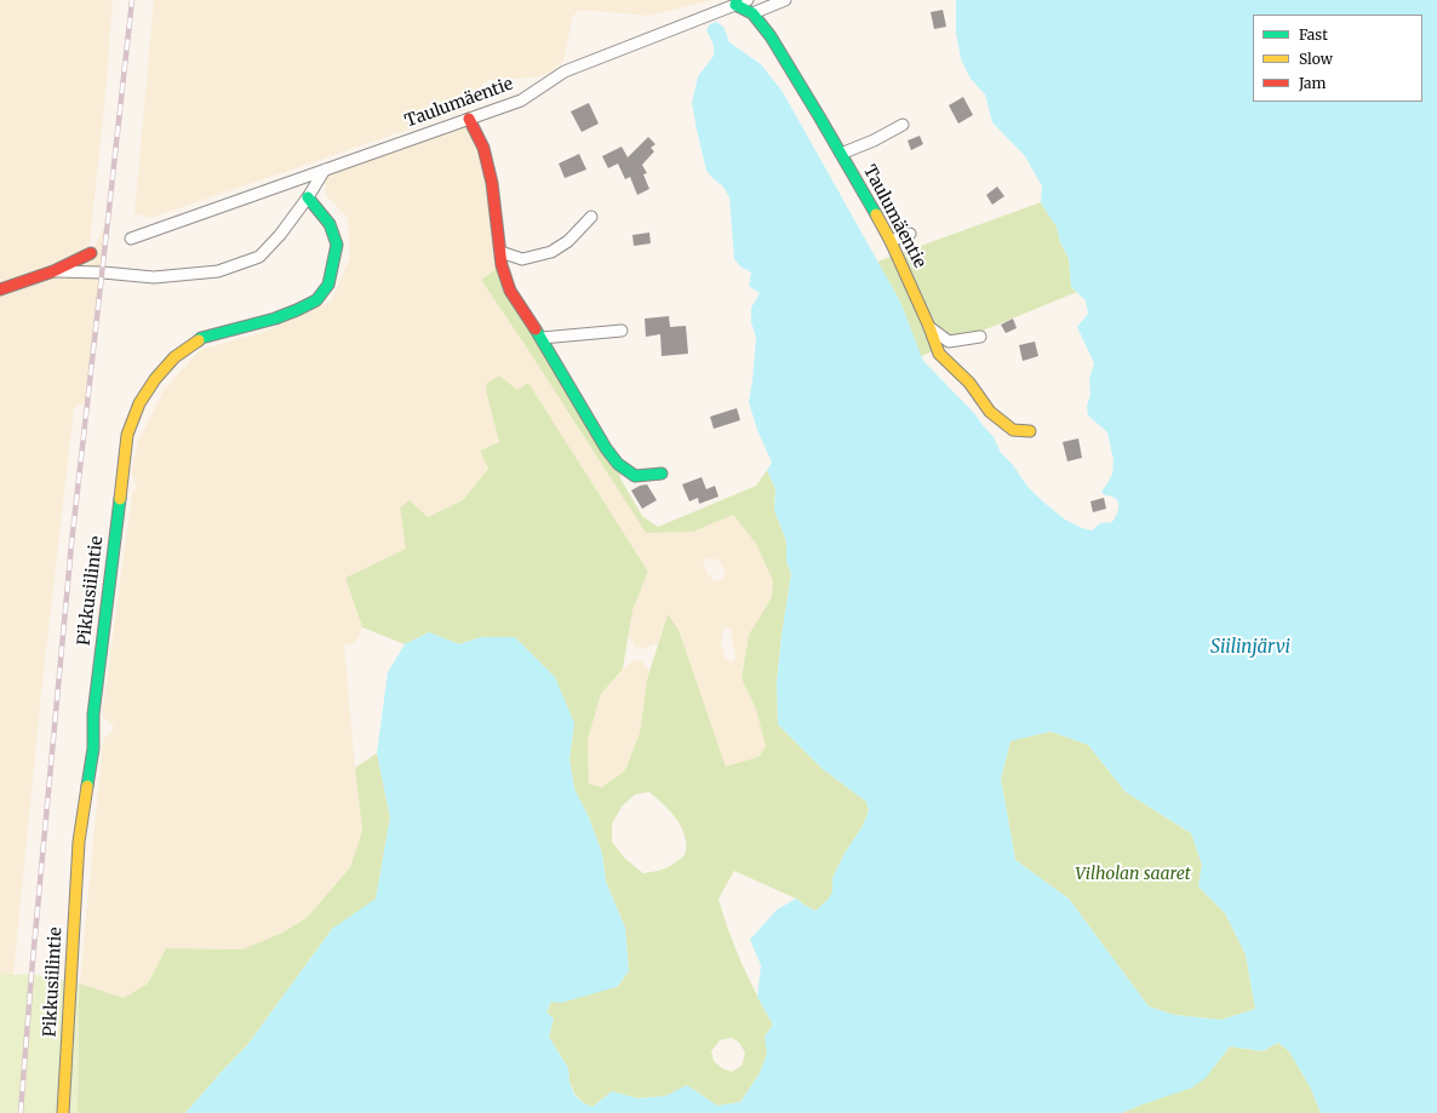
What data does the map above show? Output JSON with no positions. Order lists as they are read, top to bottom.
{
  "streets": {
    "street": ["Taulumäentie", "Pikkusiilintie"]
  },
  "water": ["Siilinjärvi"],
  "parks": ["Vilholan saaret"],
  "legend": ["Fast", "Slow", "Jam"]
}
